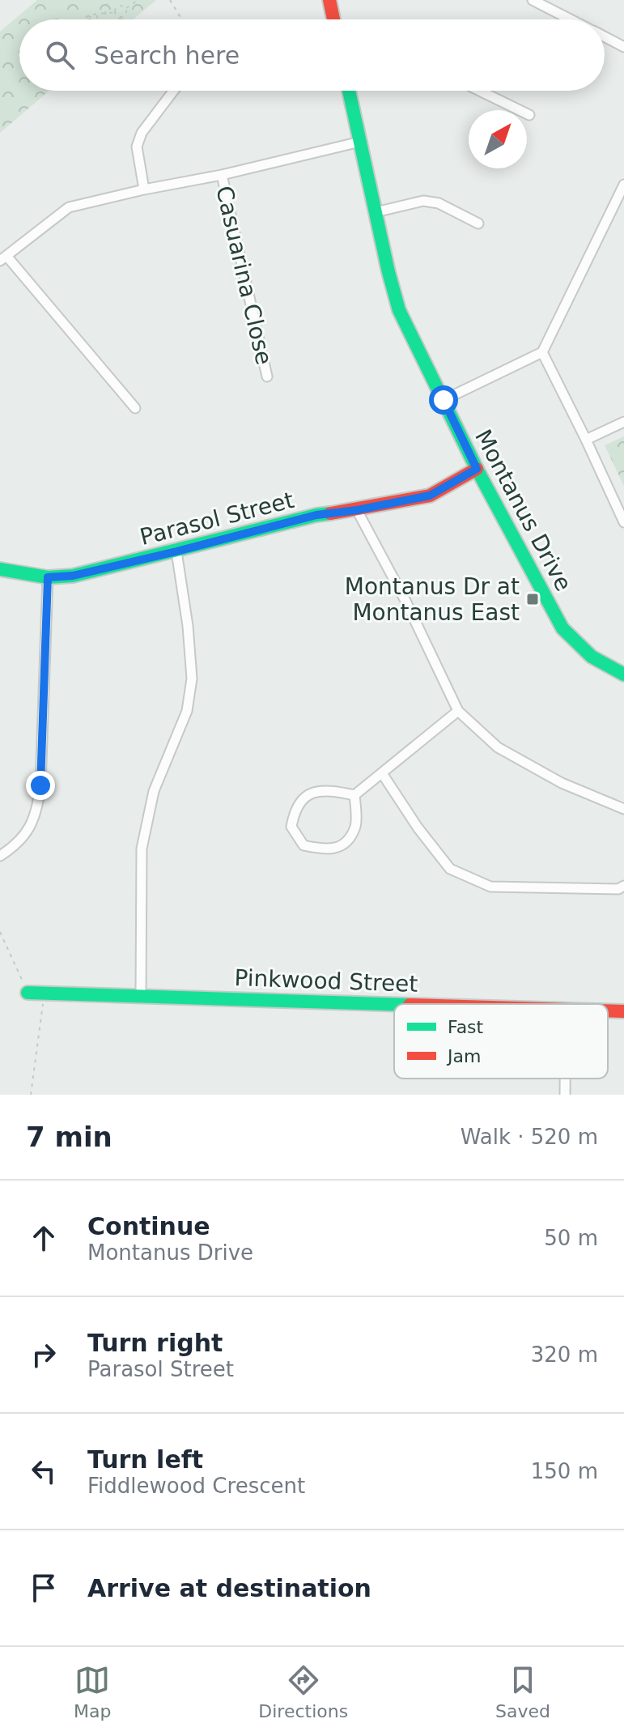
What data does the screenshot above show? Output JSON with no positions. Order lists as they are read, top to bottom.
{
  "streets": {
    "street": [
      "Casuarina Close",
      "Montanus Drive",
      "Parasol Street",
      "Pinkwood Street"
    ]
  },
  "crossings": [
    ["Montanus Drive", "Parasol Street"]
  ],
  "places": {
    "transit": ["Montanus Dr at Montanus East"]
  },
  "legend": ["Fast", "Jam"],
  "north": "top right",
  "page": {
    "search": "Search here",
    "heading": ["7 min", "Walk · 520 m"],
    "list": [
      ["Continue", "Montanus Drive", "50 m"],
      ["Turn right", "Parasol Street", "320 m"],
      ["Turn left", "Fiddlewood Crescent", "150 m"],
      "Arrive at destination"
    ],
    "nav": ["Map", "Directions", "Saved"]
  }
}
